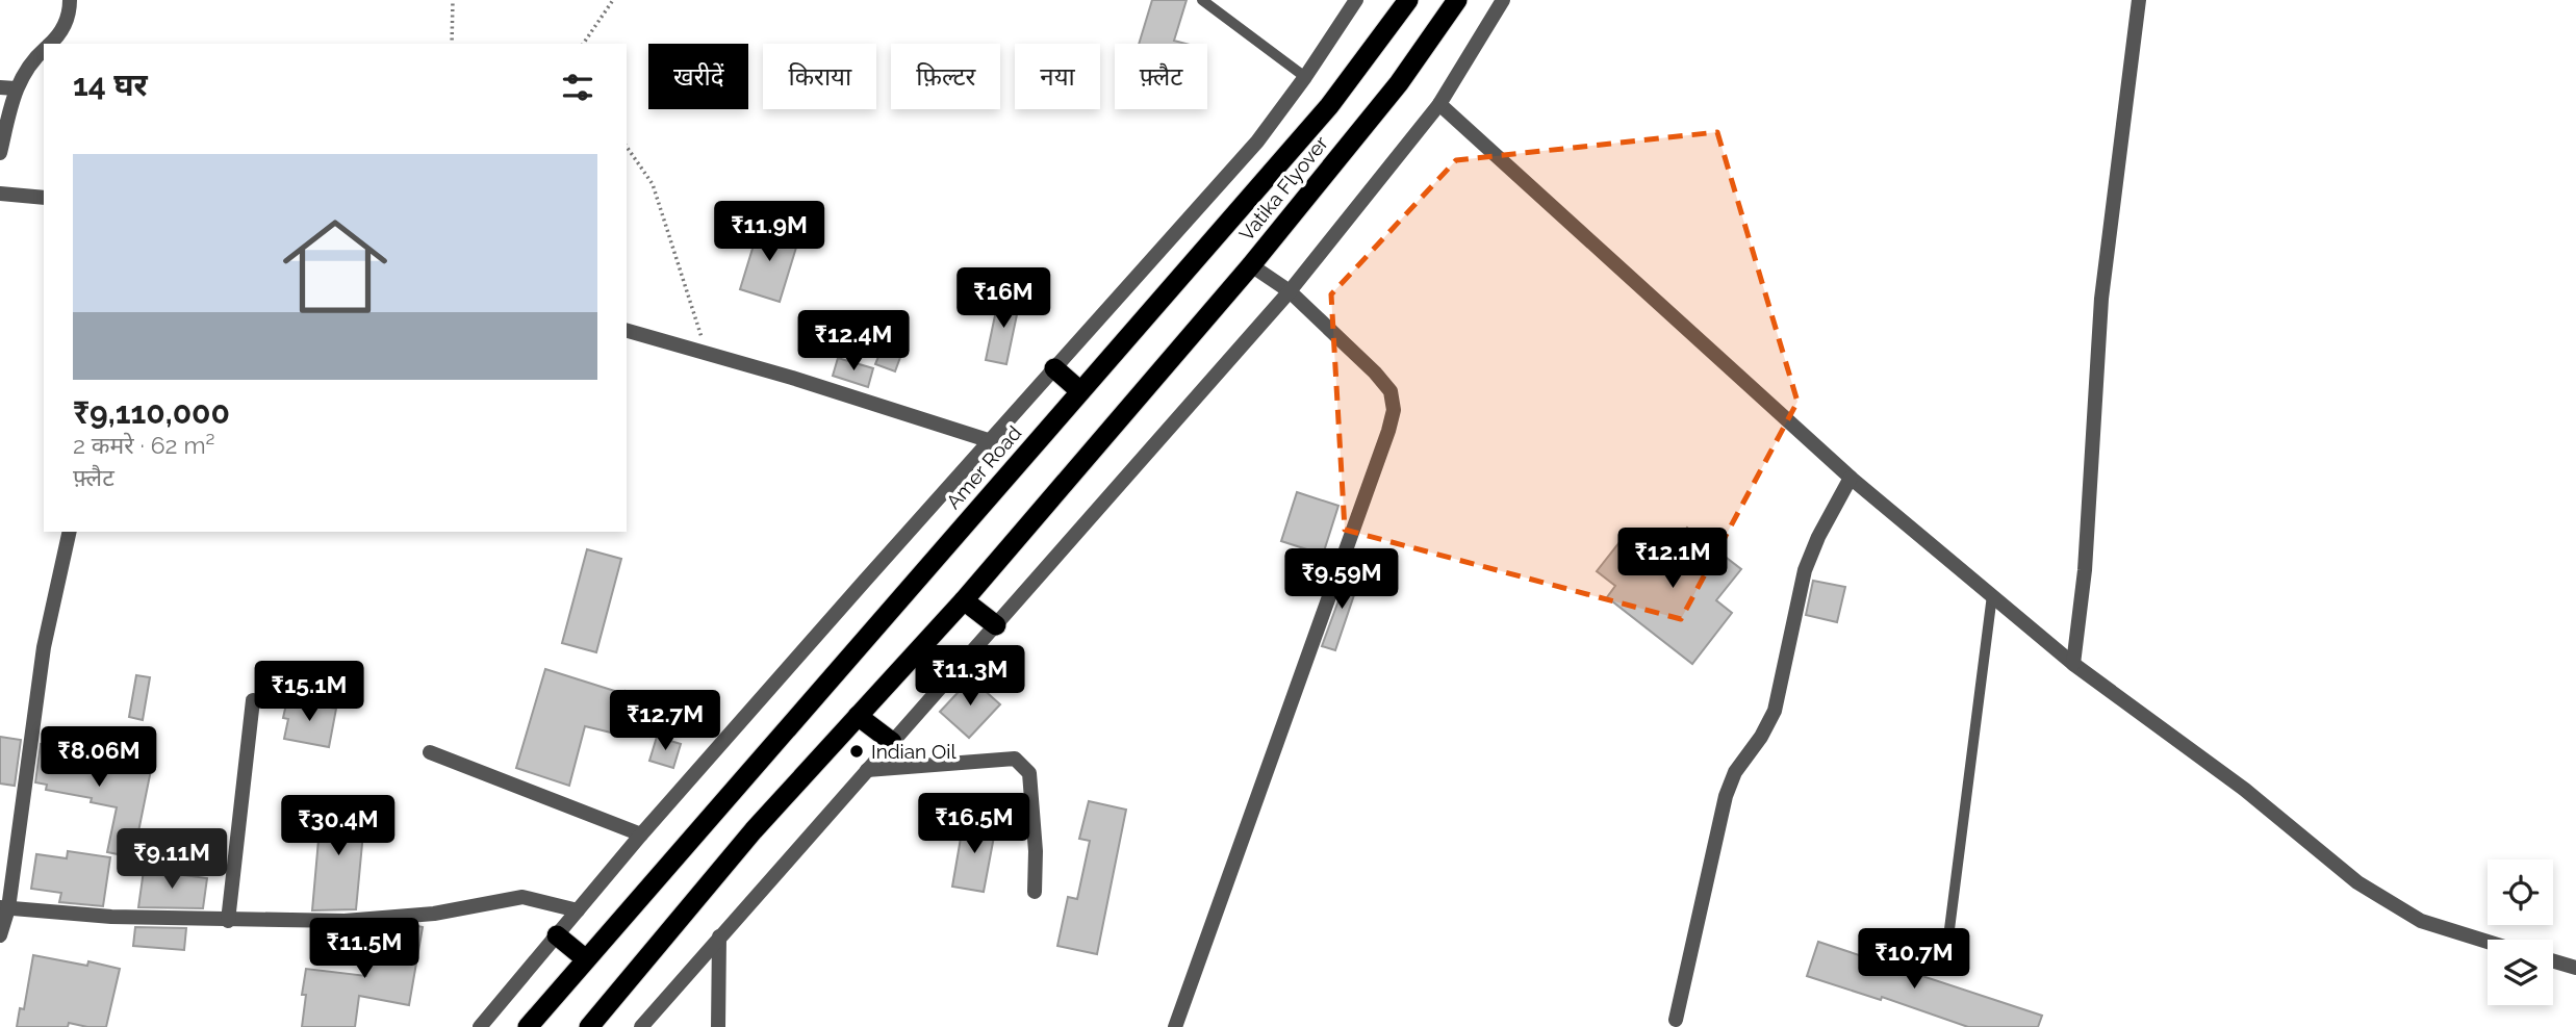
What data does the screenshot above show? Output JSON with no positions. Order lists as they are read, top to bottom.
{
  "streets": {
    "highway": ["Vatika Flyover", "Amer Road"]
  },
  "places": ["Indian Oil"],
  "page": {
    "chip": [
      "खरीदें",
      "किराया",
      "फ़िल्टर",
      "नया",
      "फ़्लैट"
    ],
    "heading": "14 घर",
    "list": [
      {
        "name": "₹9,110,000",
        "note": "2 कमरे · 62 m² · फ़्लैट"
      }
    ],
    "price": [
      "₹11.9M",
      "₹16M",
      "₹12.4M",
      "₹12.1M",
      "₹9.59M",
      "₹11.3M",
      "₹15.1M",
      "₹12.7M",
      "₹8.06M",
      "₹16.5M",
      "₹30.4M",
      "₹9.11M",
      "₹11.5M",
      "₹10.7M"
    ]
  }
}
